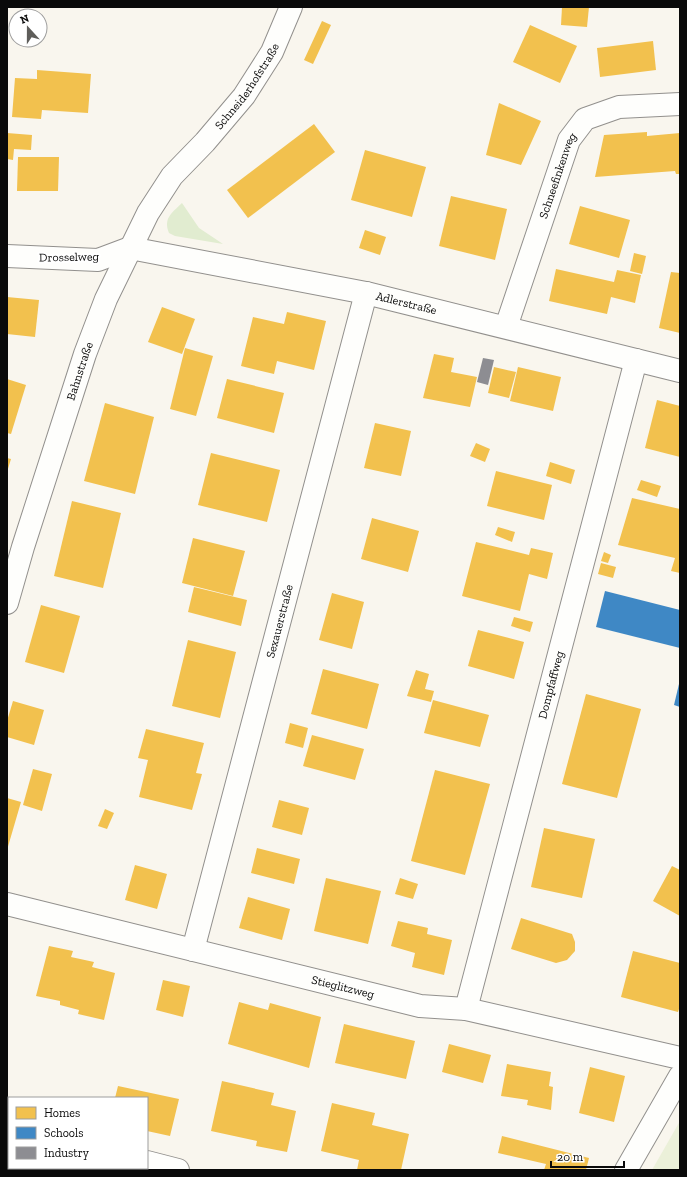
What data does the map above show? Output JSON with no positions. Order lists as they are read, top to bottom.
{
  "streets": {
    "street": [
      "Schneiderhofstraße",
      "Schneefinkenweg",
      "Drosselweg",
      "Adlerstraße",
      "Bahnstraße",
      "Sexauerstraße",
      "Dompfaffweg",
      "Stieglitzweg"
    ]
  },
  "crossings": [
    ["Schneiderhofstraße", "Bahnstraße"],
    ["Schneefinkenweg", "Adlerstraße"],
    ["Drosselweg", "Adlerstraße"],
    ["Drosselweg", "Bahnstraße"],
    ["Adlerstraße", "Bahnstraße"],
    ["Adlerstraße", "Sexauerstraße"],
    ["Adlerstraße", "Dompfaffweg"],
    ["Sexauerstraße", "Stieglitzweg"],
    ["Dompfaffweg", "Stieglitzweg"]
  ],
  "legend": ["Homes", "Schools", "Industry"],
  "scale_bar": "20 m",
  "north": "top"
}
